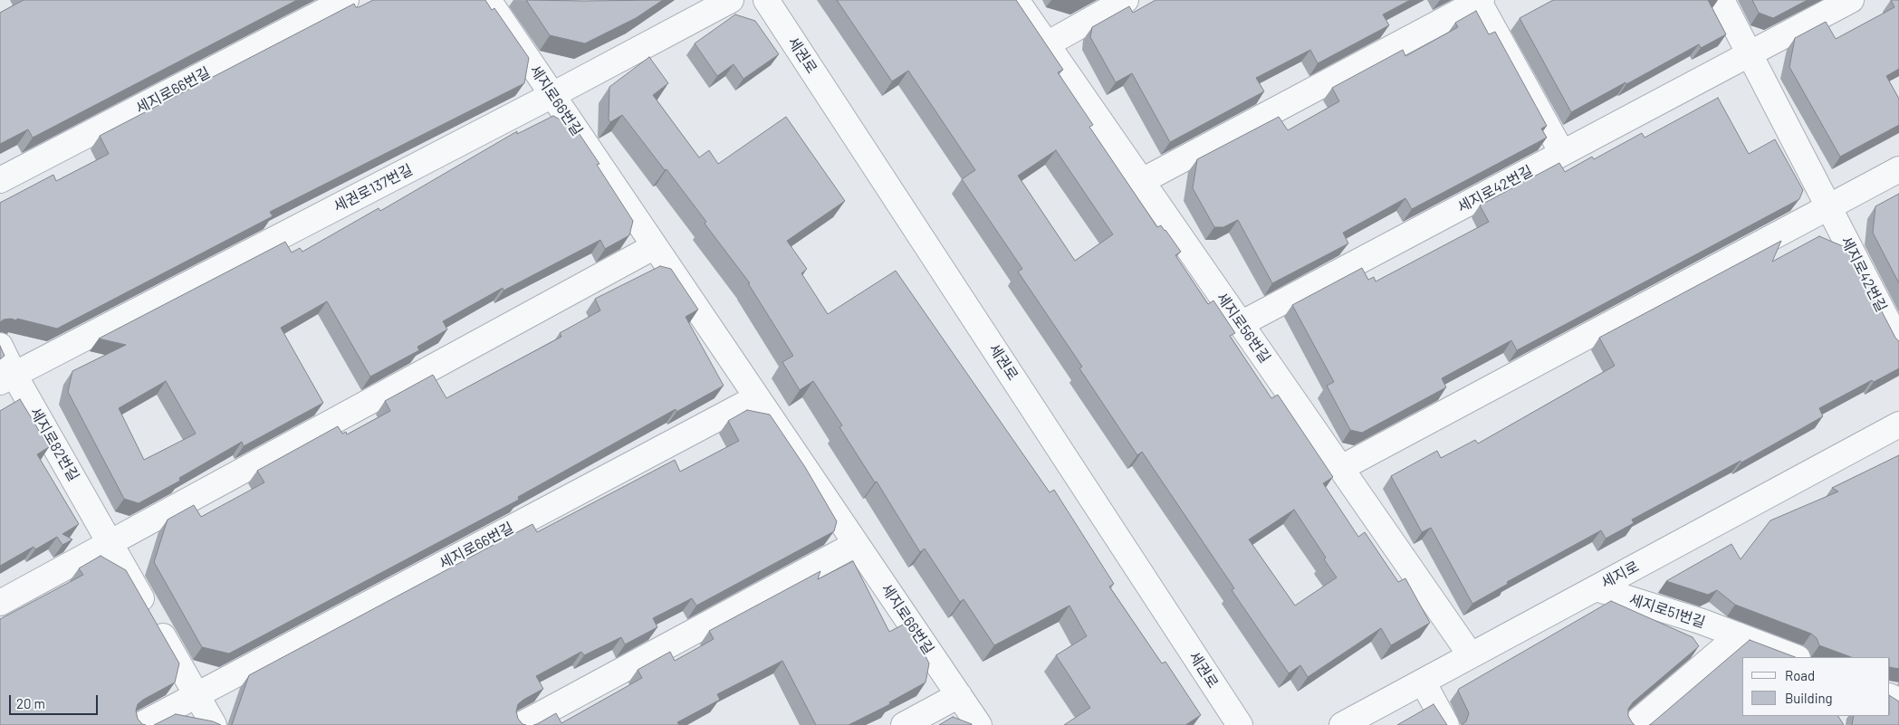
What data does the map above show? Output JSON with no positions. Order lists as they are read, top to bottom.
{
  "streets": {
    "street": [
      "세권로",
      "세지로66번길",
      "세권로137번길",
      "세지로42번길",
      "세지로56번길",
      "세지로82번길",
      "세지로",
      "세지로51번길"
    ]
  },
  "crossings": [
    ["세지로66번길", "세권로137번길"],
    ["세지로66번길", "세지로82번길"],
    ["세권로137번길", "세지로82번길"],
    ["세지로42번길", "세지로56번길"],
    ["세지로56번길", "세지로"],
    ["세지로", "세지로51번길"]
  ],
  "legend": ["Road", "Building"],
  "scale_bar": "20 m"
}
